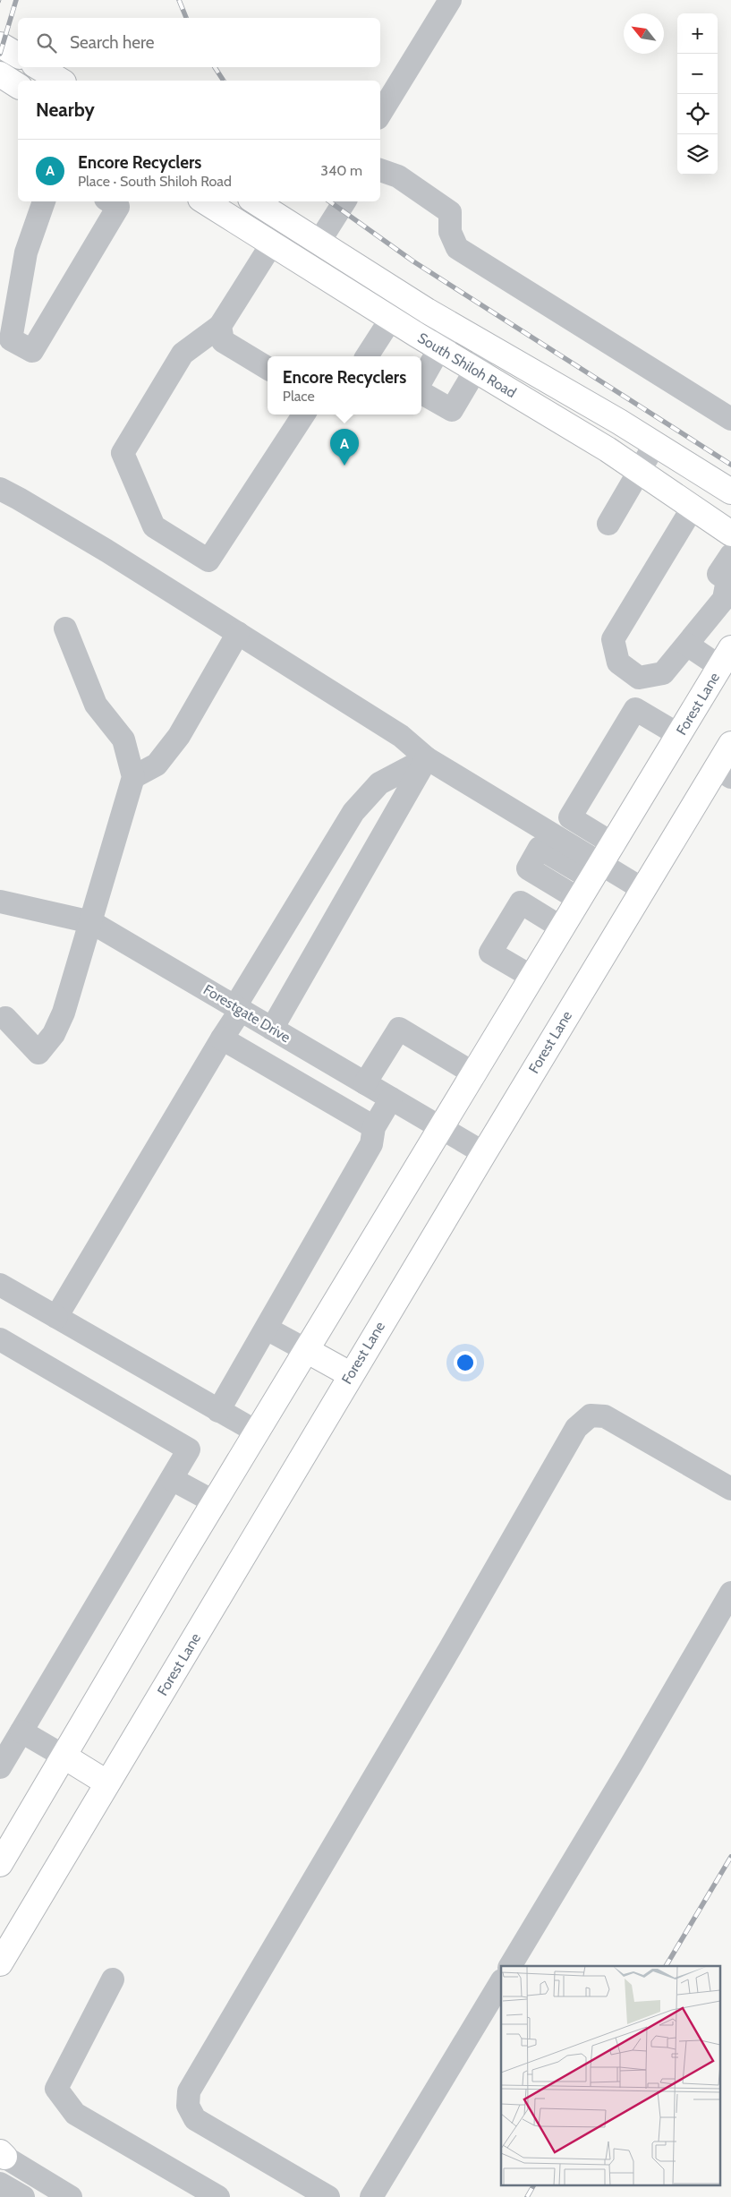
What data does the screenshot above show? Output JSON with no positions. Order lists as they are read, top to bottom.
{
  "streets": {
    "main road": ["South Shiloh Road", "Forest Lane"],
    "street": ["Forestgate Drive"]
  },
  "crossings": [
    ["Forest Lane", "Forestgate Drive"]
  ],
  "north": "top left",
  "page": {
    "map_buttons": ["+", "−"],
    "search": "Search here",
    "heading": "Nearby",
    "list": [
      {
        "mark": "A",
        "name": "Encore Recyclers",
        "note": "Place · South Shiloh Road",
        "value": "340 m"
      }
    ],
    "popup": ["Encore Recyclers", "Place"],
    "pins": "A"
  }
}
